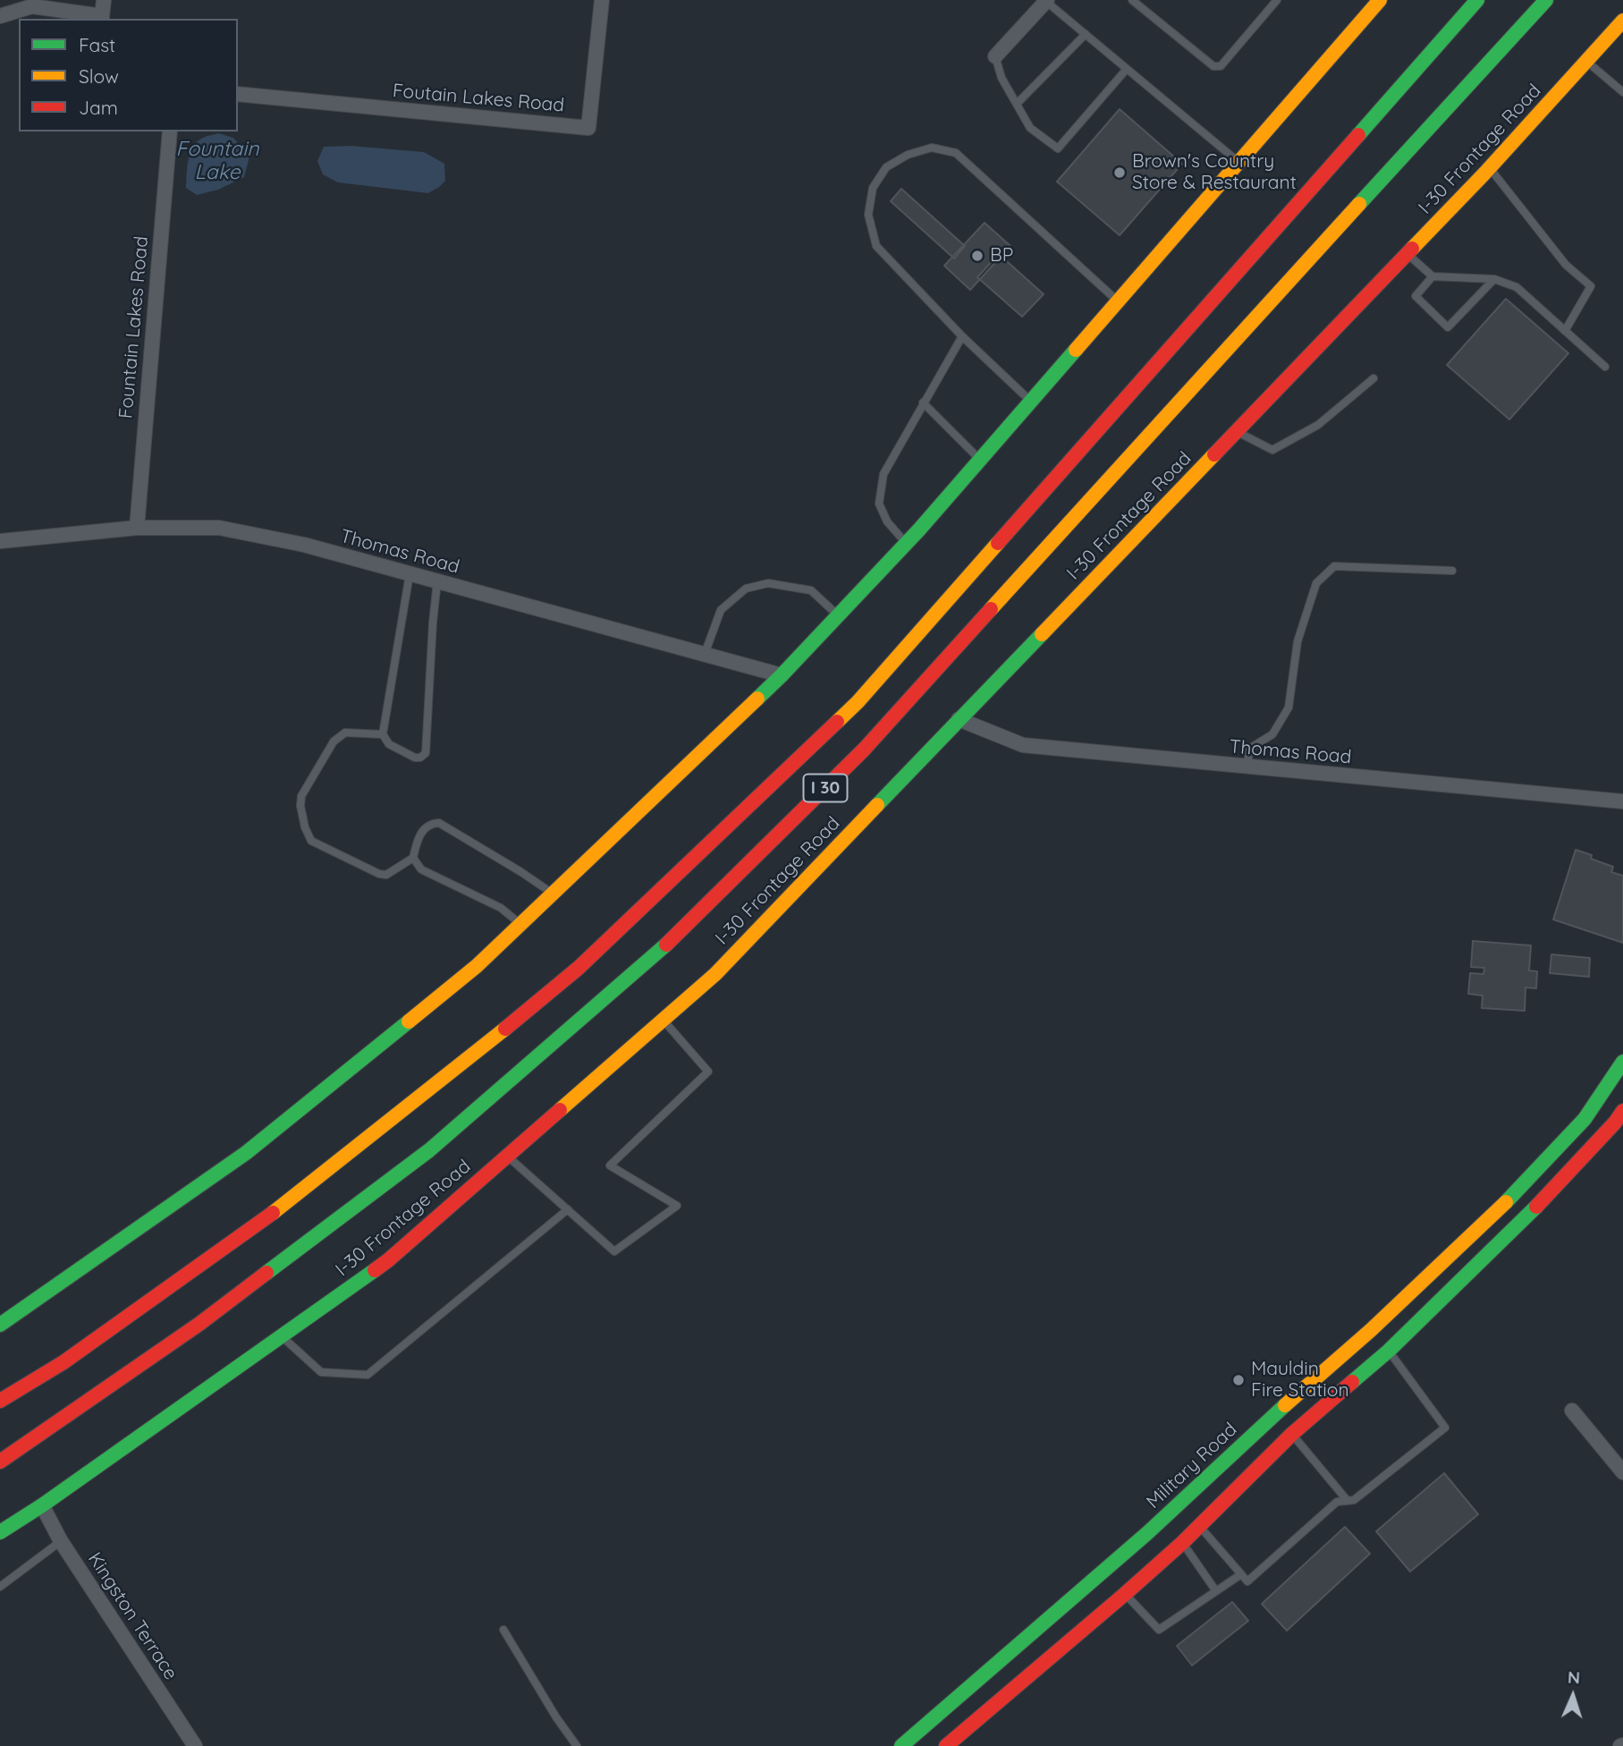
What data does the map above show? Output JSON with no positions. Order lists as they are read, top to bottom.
{
  "streets": {
    "main road": ["I-30 Frontage Road", "I 30", "Military Road"],
    "street": [
      "Foutain Lakes Road",
      "Fountain Lakes Road",
      "Thomas Road",
      "Kingston Terrace"
    ]
  },
  "crossings": [
    ["I-30 Frontage Road", "Thomas Road"],
    ["I-30 Frontage Road", "Kingston Terrace"],
    ["Fountain Lakes Road", "Thomas Road"]
  ],
  "water": ["Fountain Lake"],
  "places": ["Brown's Country Store & Restaurant", "BP", "Mauldin Fire Station"],
  "legend": ["Fast", "Slow", "Jam"],
  "north": "top"
}
